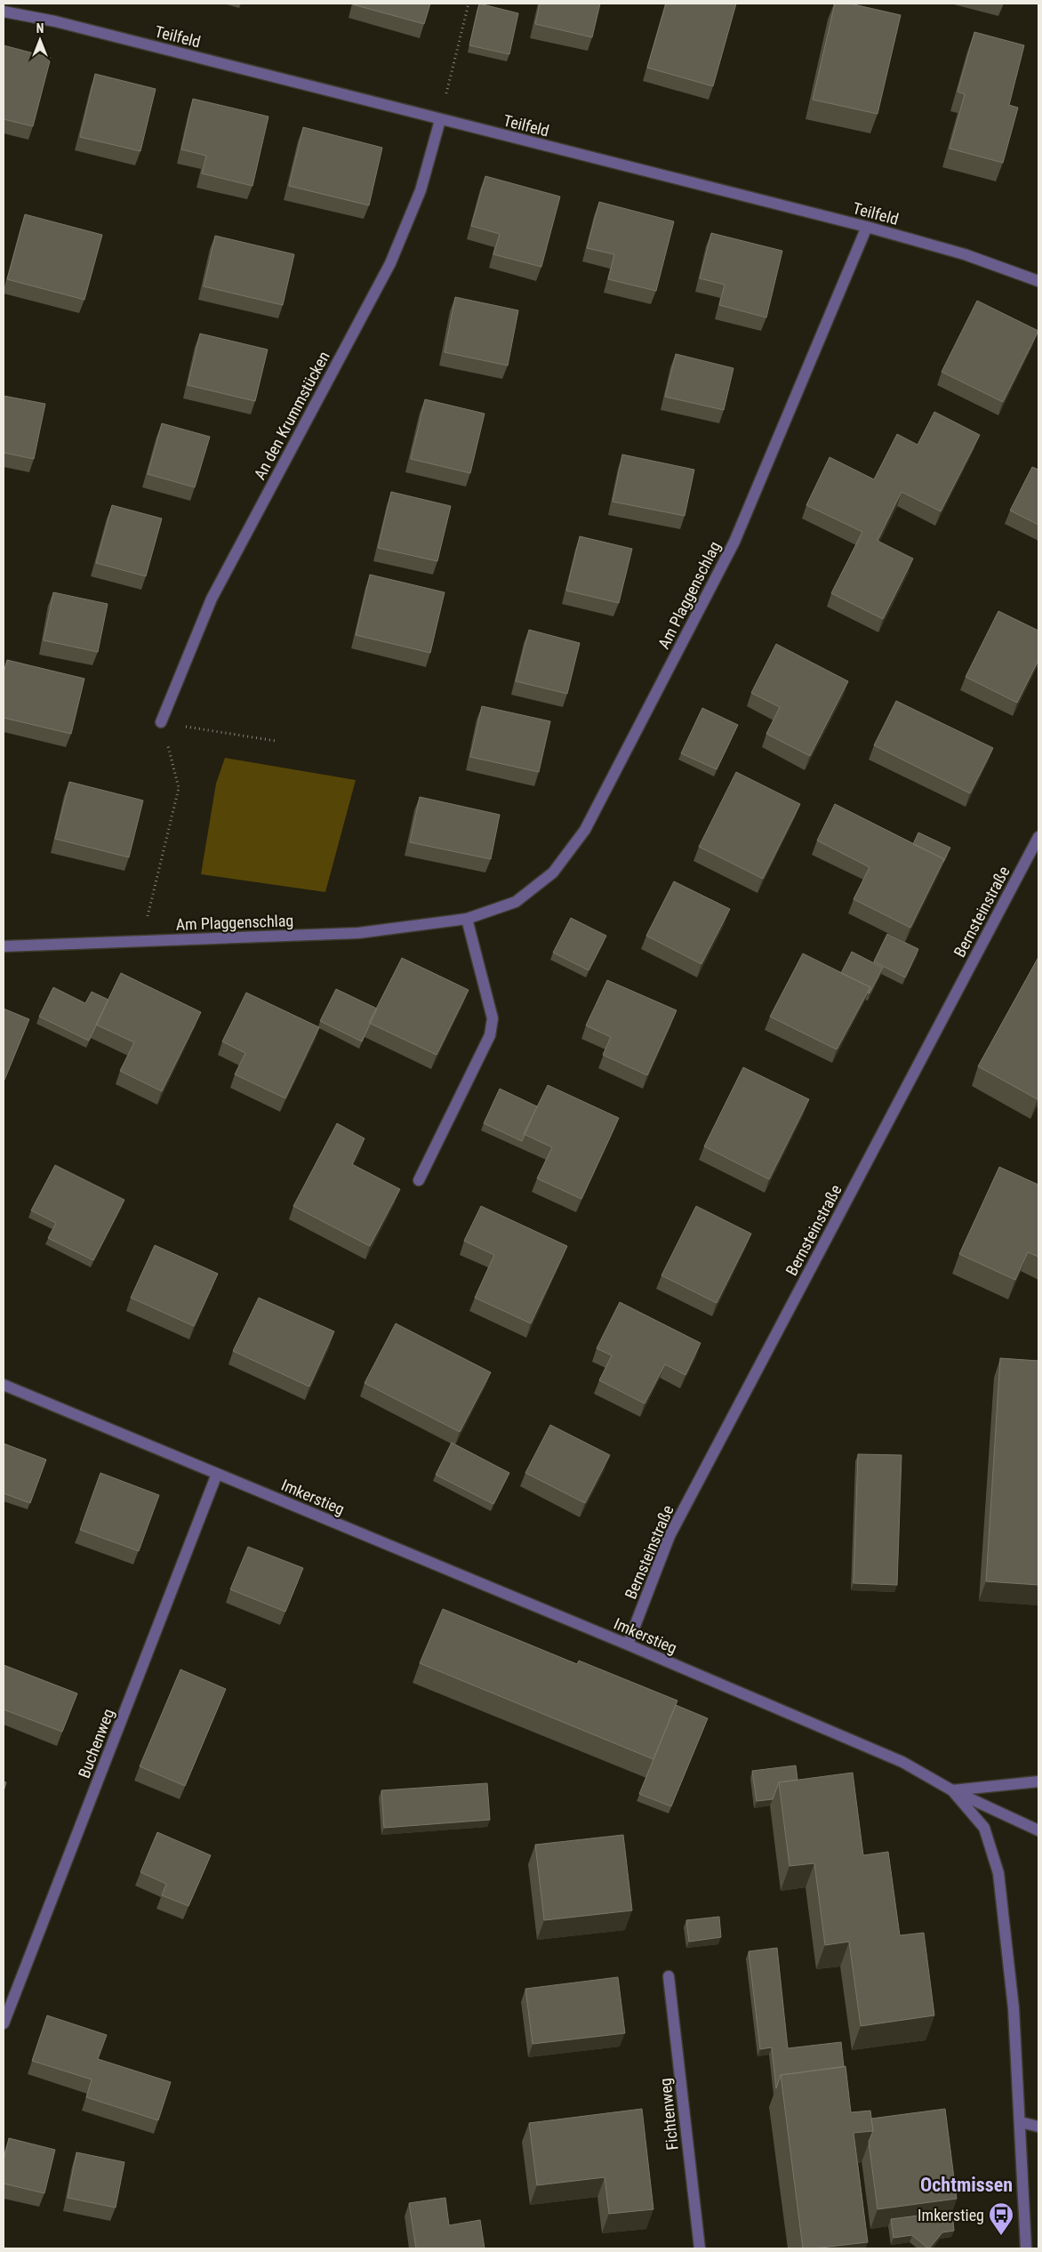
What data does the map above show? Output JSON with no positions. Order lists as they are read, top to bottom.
{
  "streets": {
    "street": [
      "Teilfeld",
      "An den Krummstücken",
      "Am Plaggenschlag",
      "Bernsteinstraße",
      "Imkerstieg",
      "Buchenweg",
      "Fichtenweg"
    ]
  },
  "crossings": [
    ["Teilfeld", "An den Krummstücken"],
    ["Teilfeld", "Am Plaggenschlag"],
    ["Bernsteinstraße", "Imkerstieg"],
    ["Imkerstieg", "Buchenweg"]
  ],
  "districts": ["Ochtmissen"],
  "places": {
    "bus stop": ["Imkerstieg"]
  },
  "north": "top"
}
